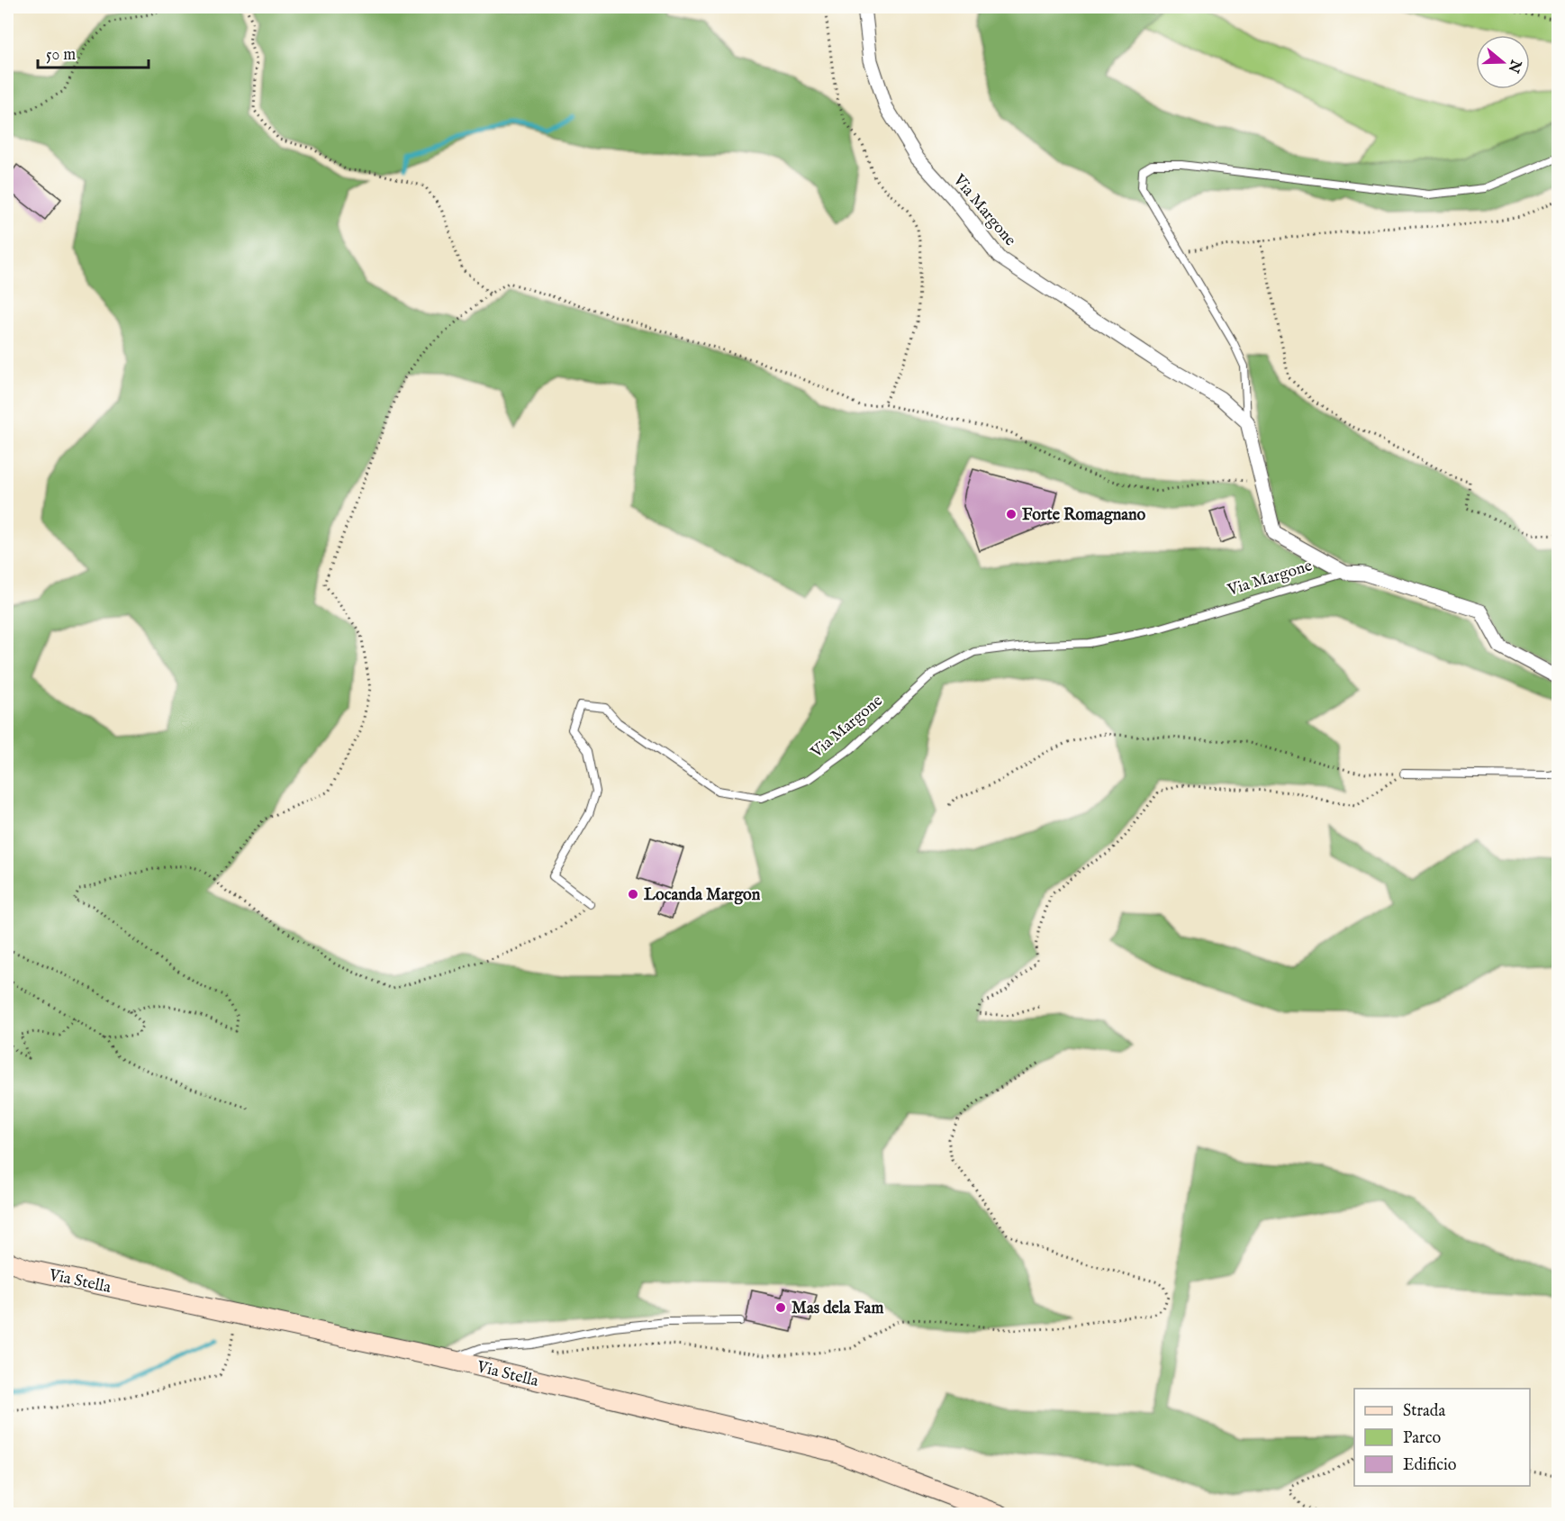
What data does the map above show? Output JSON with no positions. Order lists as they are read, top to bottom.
{
  "streets": {
    "main road": ["Via Stella"],
    "street": ["Via Margone"]
  },
  "places": ["Forte Romagnano", "Locanda Margon", "Mas dela Fam"],
  "legend": ["Strada", "Parco", "Edificio"],
  "scale_bar": "50 m",
  "north": "right"
}
